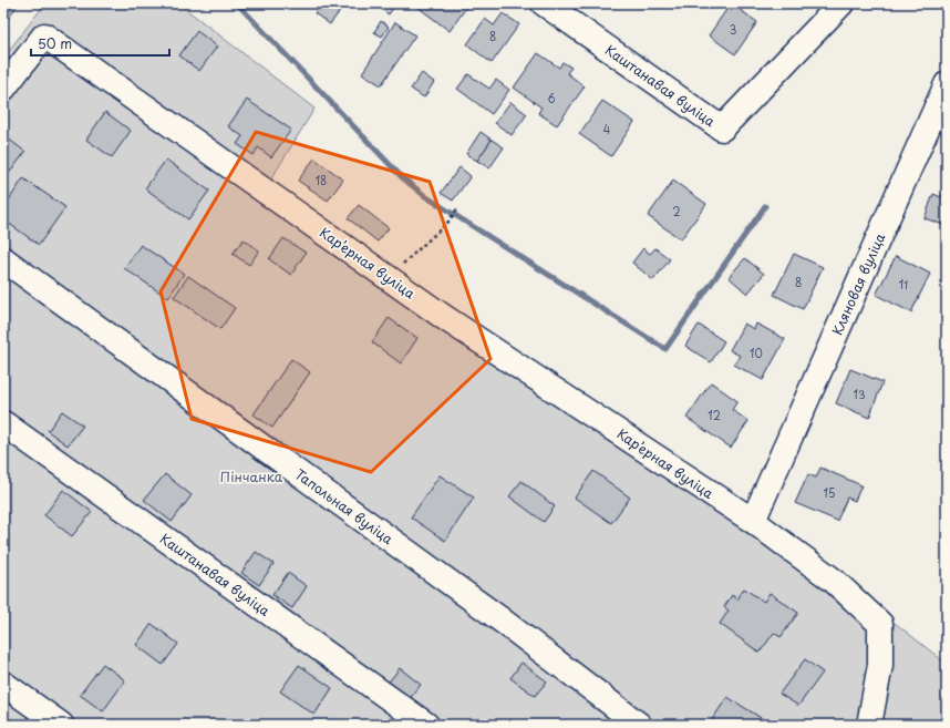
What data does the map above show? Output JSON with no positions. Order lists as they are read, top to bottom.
{
  "streets": {
    "street": [
      "Каштанавая вуліца",
      "Карʼерная вуліца",
      "Кляновая вуліца",
      "Тапольная вуліца"
    ]
  },
  "crossings": [
    ["Карʼерная вуліца", "Кляновая вуліца"]
  ],
  "parks": ["Пінчанка"],
  "house_numbers": [
    "3",
    "8",
    "6",
    "4",
    "18",
    "2",
    "8",
    "11",
    "10",
    "13",
    "12",
    "15"
  ],
  "scale_bar": "50 m"
}
